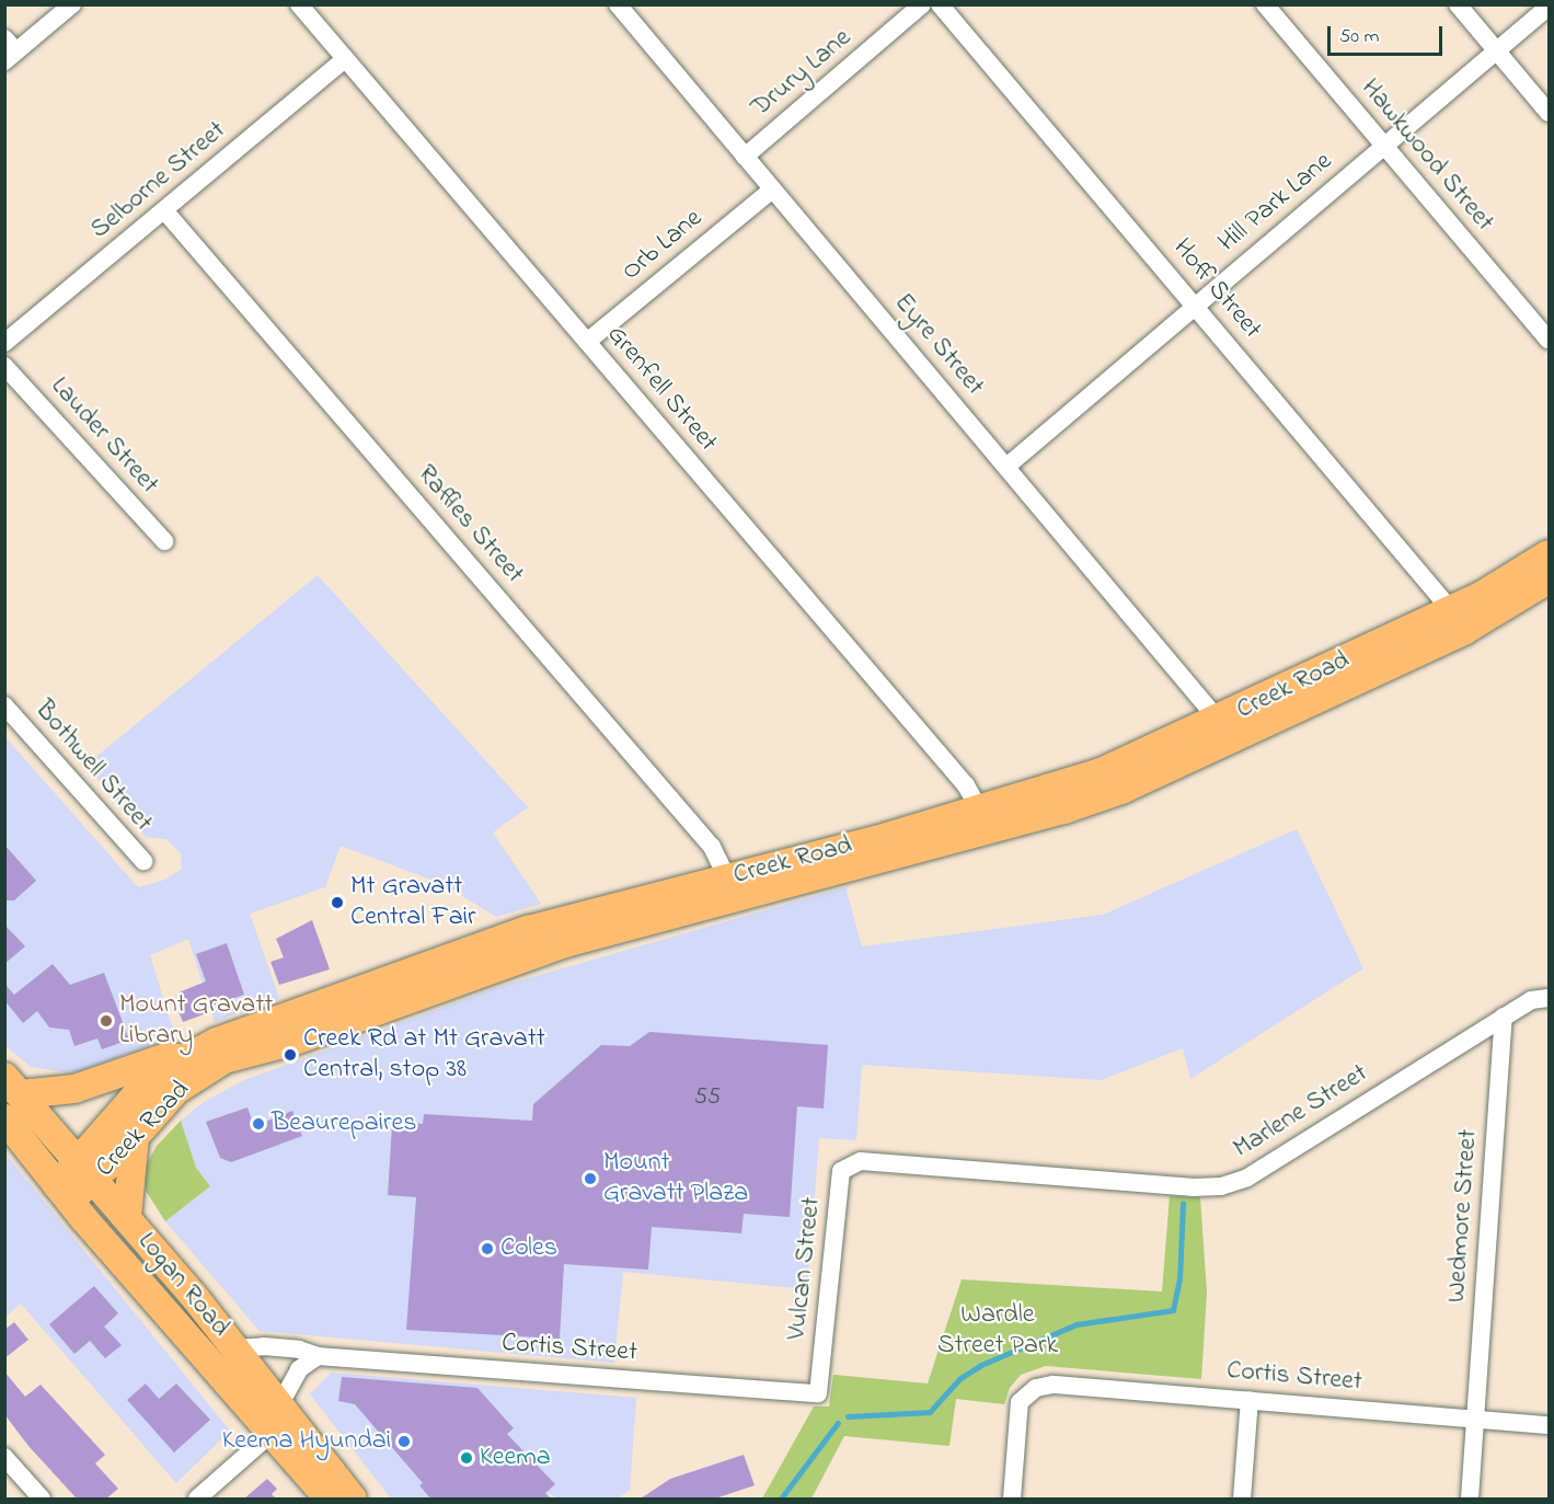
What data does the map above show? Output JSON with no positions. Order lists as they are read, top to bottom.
{
  "streets": {
    "main road": ["Creek Road", "Logan Road"],
    "street": [
      "Drury Lane",
      "Hawkwood Street",
      "Selborne Street",
      "Hill Park Lane",
      "Orb Lane",
      "Hoff Street",
      "Eyre Street",
      "Grenfell Street",
      "Lauder Street",
      "Raffles Street",
      "Bothwell Street",
      "Marlene Street",
      "Wedmore Street",
      "Vulcan Street",
      "Cortis Street"
    ]
  },
  "crossings": [
    ["Drury Lane", "Eyre Street"],
    ["Hawkwood Street", "Hill Park Lane"],
    ["Selborne Street", "Grenfell Street"],
    ["Selborne Street", "Raffles Street"],
    ["Hill Park Lane", "Hoff Street"],
    ["Hill Park Lane", "Eyre Street"],
    ["Orb Lane", "Eyre Street"],
    ["Orb Lane", "Grenfell Street"],
    ["Hoff Street", "Creek Road"],
    ["Eyre Street", "Creek Road"],
    ["Grenfell Street", "Creek Road"],
    ["Raffles Street", "Creek Road"],
    ["Creek Road", "Logan Road"],
    ["Marlene Street", "Wedmore Street"],
    ["Marlene Street", "Vulcan Street"],
    ["Wedmore Street", "Cortis Street"],
    ["Vulcan Street", "Cortis Street"],
    ["Logan Road", "Cortis Street"]
  ],
  "parks": ["Wardle Street Park"],
  "places": [
    "Mt Gravatt Central Fair",
    "Mount Gravatt Library",
    "Creek Rd at Mt Gravatt Central, stop 38",
    "Beaurepaires",
    "Mount Gravatt Plaza",
    "Coles",
    "Keema Hyundai",
    "Keema"
  ],
  "house_numbers": ["55"],
  "scale_bar": "50 m"
}
